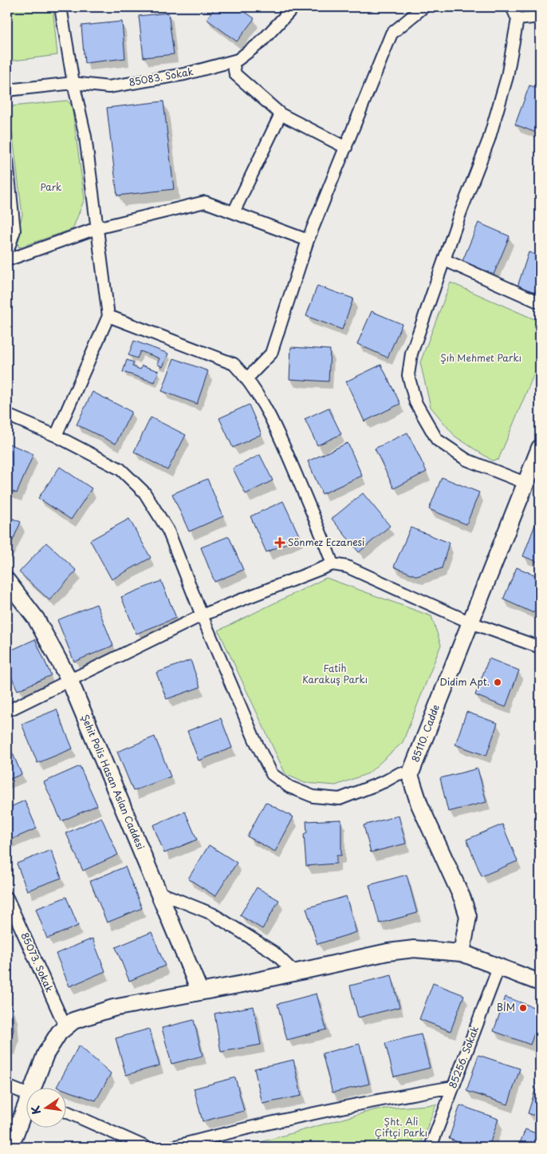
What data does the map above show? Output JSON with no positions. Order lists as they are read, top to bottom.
{
  "streets": {
    "street": [
      "85083. Sokak",
      "85110. Cadde",
      "Şehit Polis Hasan Aslan Caddesi",
      "85073. Sokak",
      "85256. Sokak"
    ]
  },
  "parks": [
    "Park",
    "Şıh Mehmet Parkı",
    "Fatih Karakuş Parkı",
    "Şht. Ali Çiftçi Parkı"
  ],
  "places": {
    "health": ["Sönmez Eczanesi"],
    "other": ["Didim Apt.", "BİM"]
  },
  "north": "left"
}
